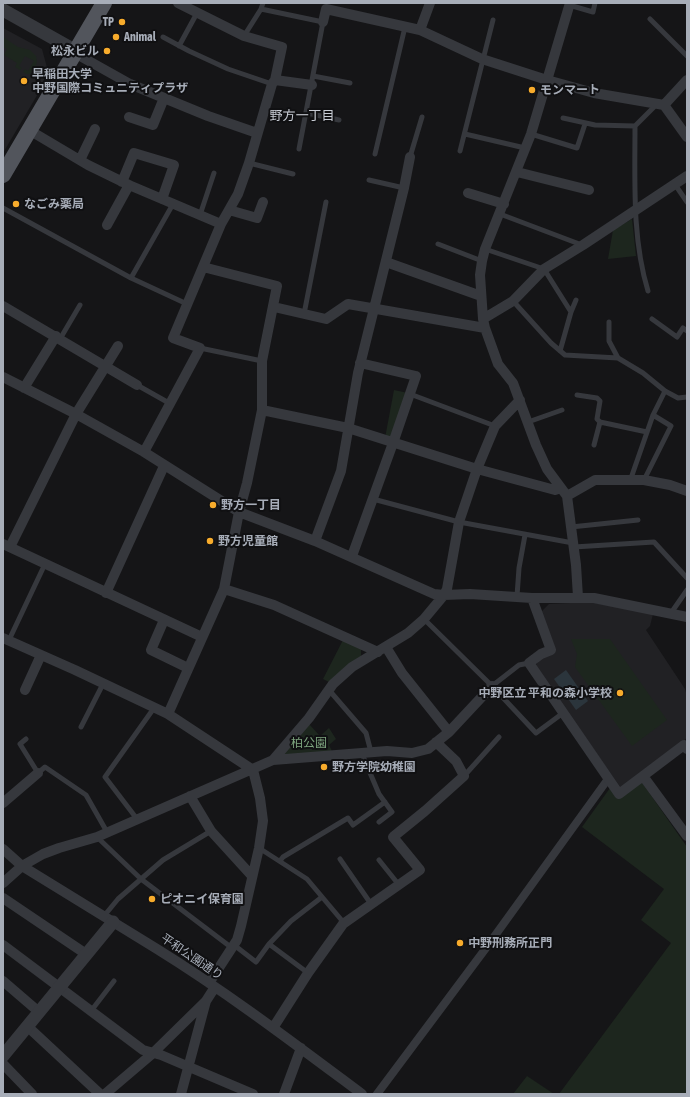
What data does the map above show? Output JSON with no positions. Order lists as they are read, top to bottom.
{
  "streets": {
    "street": ["平和公園通り"]
  },
  "districts": ["野方一丁目"],
  "parks": ["柏公園"],
  "places": [
    "TP",
    "Animal",
    "松永ビル",
    "早稲田大学 中野国際コミュニティプラザ",
    "モンマート",
    "なごみ薬局",
    "野方一丁目",
    "野方児童館",
    "中野区立 平和の森小学校",
    "野方学院幼稚園",
    "ピオニイ保育園",
    "中野刑務所正門"
  ]
}
